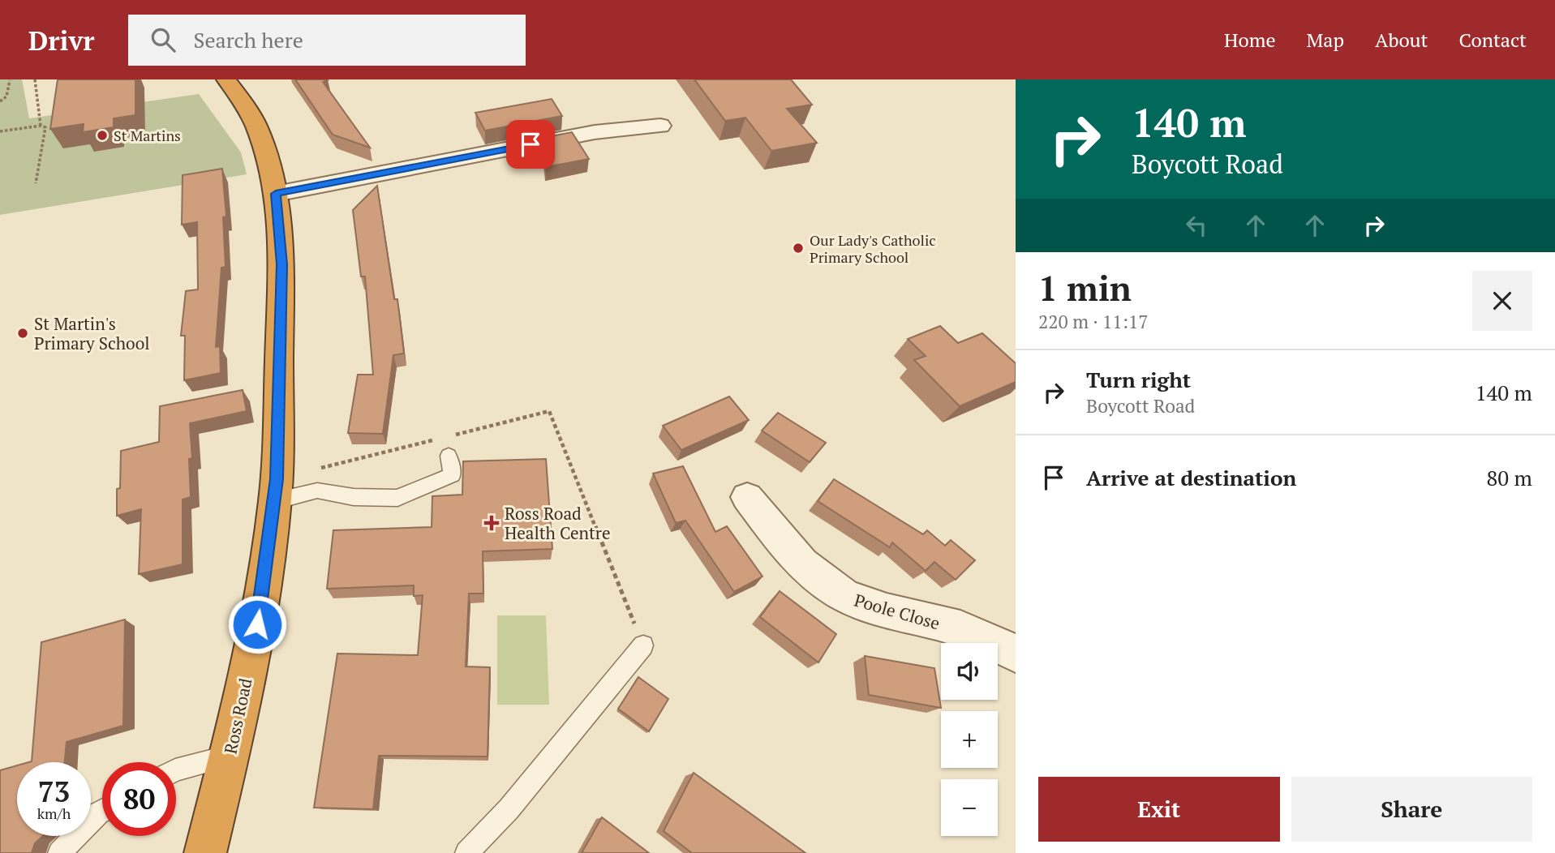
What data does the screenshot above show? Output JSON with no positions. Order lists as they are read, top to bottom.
{
  "streets": {
    "highway": ["Ross Road"],
    "street": ["Poole Close"]
  },
  "places": {
    "other": ["St Martins", "Our Lady's Catholic Primary School", "St Martin's Primary School"],
    "health": ["Ross Road Health Centre"]
  },
  "page": {
    "header": "Drivr",
    "search": "Search here",
    "nav": [
      "Home",
      "Map",
      "About",
      "Contact"
    ],
    "turn": ["140 m", "Boycott Road"],
    "heading": ["1 min", "220 m · 11:17"],
    "list": [
      {
        "name": "Turn right",
        "note": "Boycott Road",
        "value": "140 m"
      },
      {
        "name": "Arrive at destination",
        "value": "80 m"
      }
    ],
    "map_buttons": ["+", "−"],
    "speed": "73 km/h",
    "limit": "80",
    "buttons": ["Exit", "Share"]
  }
}
